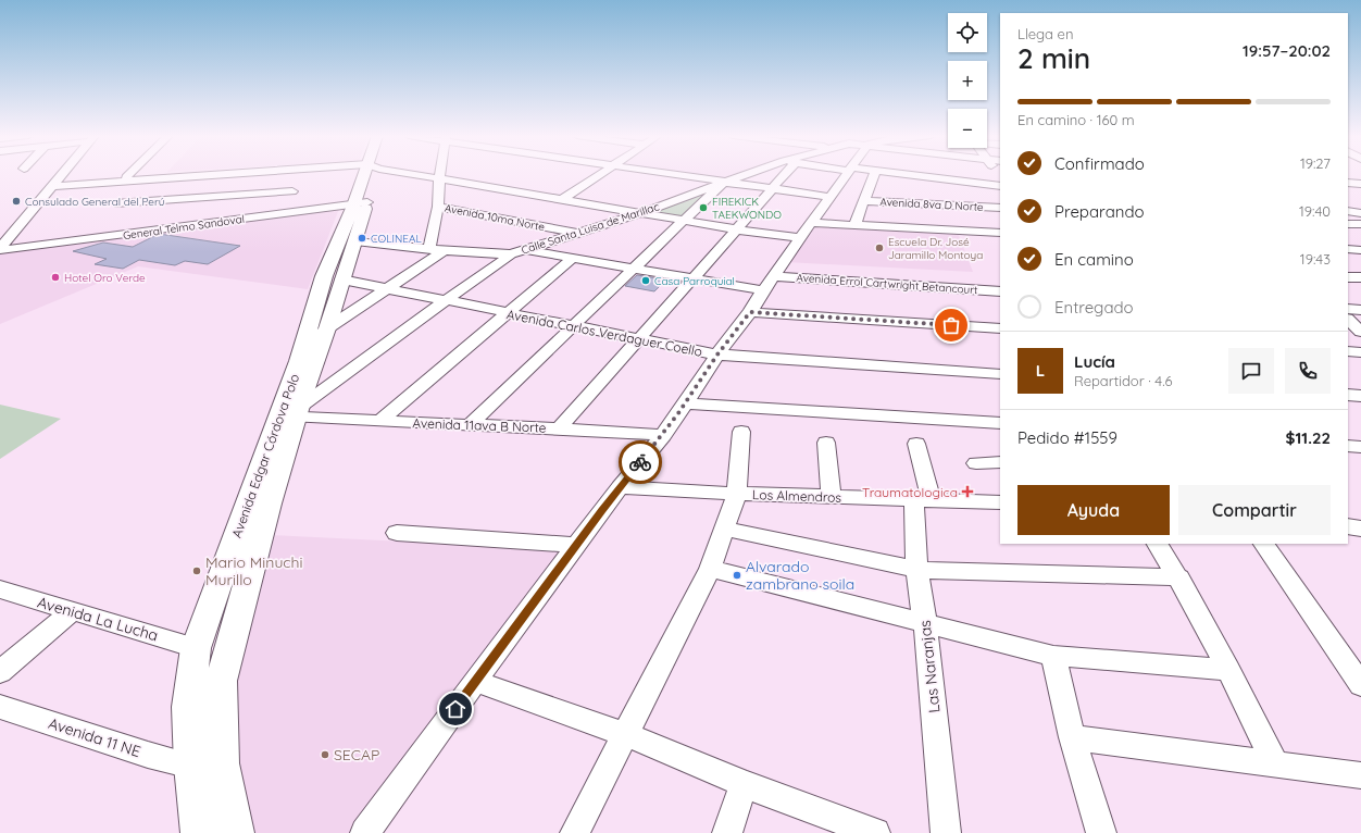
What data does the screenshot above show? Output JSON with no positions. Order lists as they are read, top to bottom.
{
  "streets": {
    "main road": ["Avenida Edgar Córdova Polo"],
    "street": [
      "Avenida 8va D Norte",
      "Avenida 10ma Norte",
      "General Telmo Sandoval",
      "Calle Santa Luisa de Marillac",
      "Avenida Errol Cartwright Betancourt",
      "Avenida Carlos Verdaguer Coello",
      "Avenida 11ava B Norte",
      "Los Almendros",
      "Avenida La Lucha",
      "Las Naranjas",
      "Avenida 11 NE"
    ]
  },
  "crossings": [
    ["Avenida 10ma Norte", "Calle Santa Luisa de Marillac"],
    ["General Telmo Sandoval", "Avenida Edgar Córdova Polo"],
    ["Calle Santa Luisa de Marillac", "Avenida Errol Cartwright Betancourt"],
    ["Calle Santa Luisa de Marillac", "Avenida Edgar Córdova Polo"],
    ["Avenida Carlos Verdaguer Coello", "Avenida Edgar Córdova Polo"],
    ["Avenida 11ava B Norte", "Avenida Edgar Córdova Polo"],
    ["Avenida Edgar Córdova Polo", "Avenida La Lucha"],
    ["Avenida Edgar Córdova Polo", "Avenida 11 NE"],
    ["Los Almendros", "Las Naranjas"]
  ],
  "places": {
    "other": [
      "Consulado General del Perú",
      "FIREKICK TAEKWONDO",
      "COLINEAL",
      "Escuela Dr. José Jaramillo Montoya",
      "Hotel Oro Verde",
      "Casa Parroquial",
      "Mario Minuchi Murillo",
      "Alvarado zambrano soila",
      "SECAP"
    ],
    "health": ["Traumatologica"]
  },
  "page": {
    "map_buttons": ["+", "−"],
    "heading": ["2 min", "Llega en", "19:57–20:02"],
    "panel": [
      "Lucía",
      "Repartidor · 4.6",
      "Pedido #1559",
      "$11.22"
    ],
    "bar": "En camino · 160 m",
    "list": [
      ["Confirmado", "19:27"],
      ["Preparando", "19:40"],
      ["En camino", "19:43"],
      "Entregado"
    ],
    "round": "L",
    "buttons": ["Ayuda", "Compartir"]
  }
}
